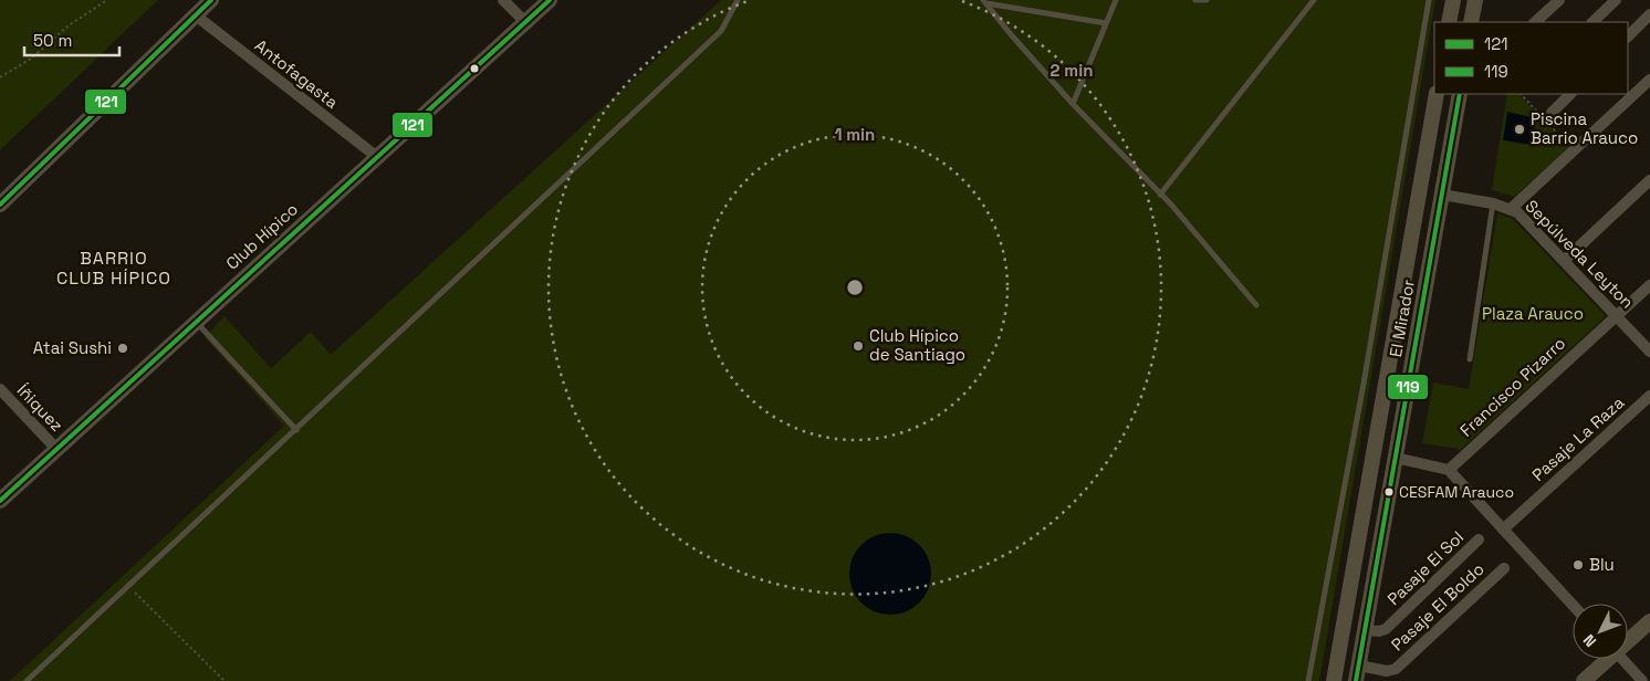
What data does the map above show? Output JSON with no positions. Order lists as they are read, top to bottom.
{
  "streets": {
    "main road": ["Club Hípico", "El Mirador"],
    "street": [
      "Antofagasta",
      "Sepúlveda Leyton",
      "Francisco Pizarro",
      "Íñiquez",
      "Pasaje La Raza",
      "Pasaje El Sol",
      "Pasaje El Boldo"
    ]
  },
  "crossings": [
    ["Antofagasta", "Club Hípico"],
    ["Club Hípico", "Íñiquez"],
    ["Sepúlveda Leyton", "El Mirador"],
    ["Sepúlveda Leyton", "Francisco Pizarro"],
    ["El Mirador", "Pasaje El Sol"],
    ["El Mirador", "Pasaje El Boldo"]
  ],
  "districts": ["BARRIO CLUB HÍPICO"],
  "parks": ["Plaza Arauco"],
  "places": [
    "Piscina Barrio Arauco",
    "Club Hípico de Santiago",
    "Atai Sushi",
    "CESFAM Arauco",
    "Blu"
  ],
  "lines": ["transit line 121", "transit line 119"],
  "legend": ["121", "119"],
  "scale_bar": "50 m",
  "north": "bottom left",
  "rings": ["2 min", "1 min"]
}
